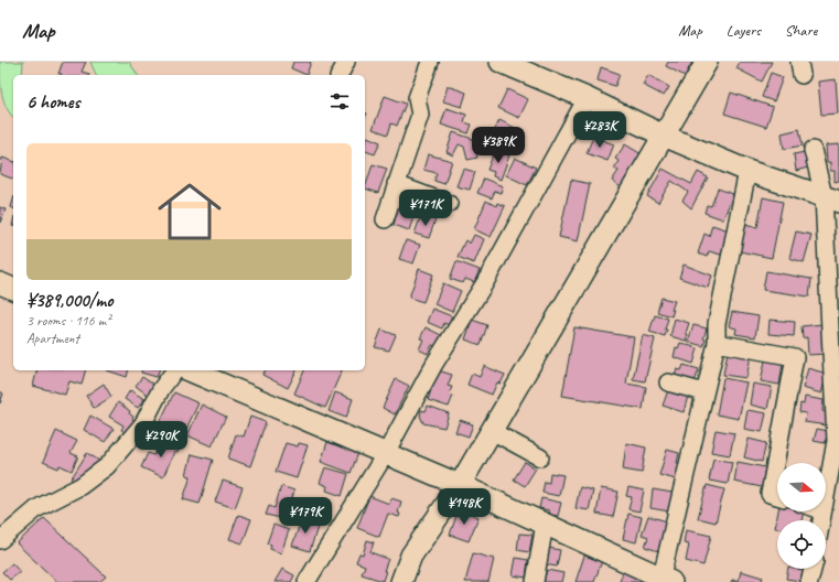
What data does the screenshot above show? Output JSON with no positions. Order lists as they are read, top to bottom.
{
  "north": "right",
  "page": {
    "header": "Map",
    "nav": ["Map", "Layers", "Share"],
    "heading": "6 homes",
    "price": [
      "¥283K",
      "¥389K",
      "¥171K",
      "¥290K",
      "¥148K",
      "¥179K"
    ],
    "list": [
      {
        "name": "¥389,000/mo",
        "note": "3 rooms · 116 m² · Apartment"
      }
    ]
  }
}
